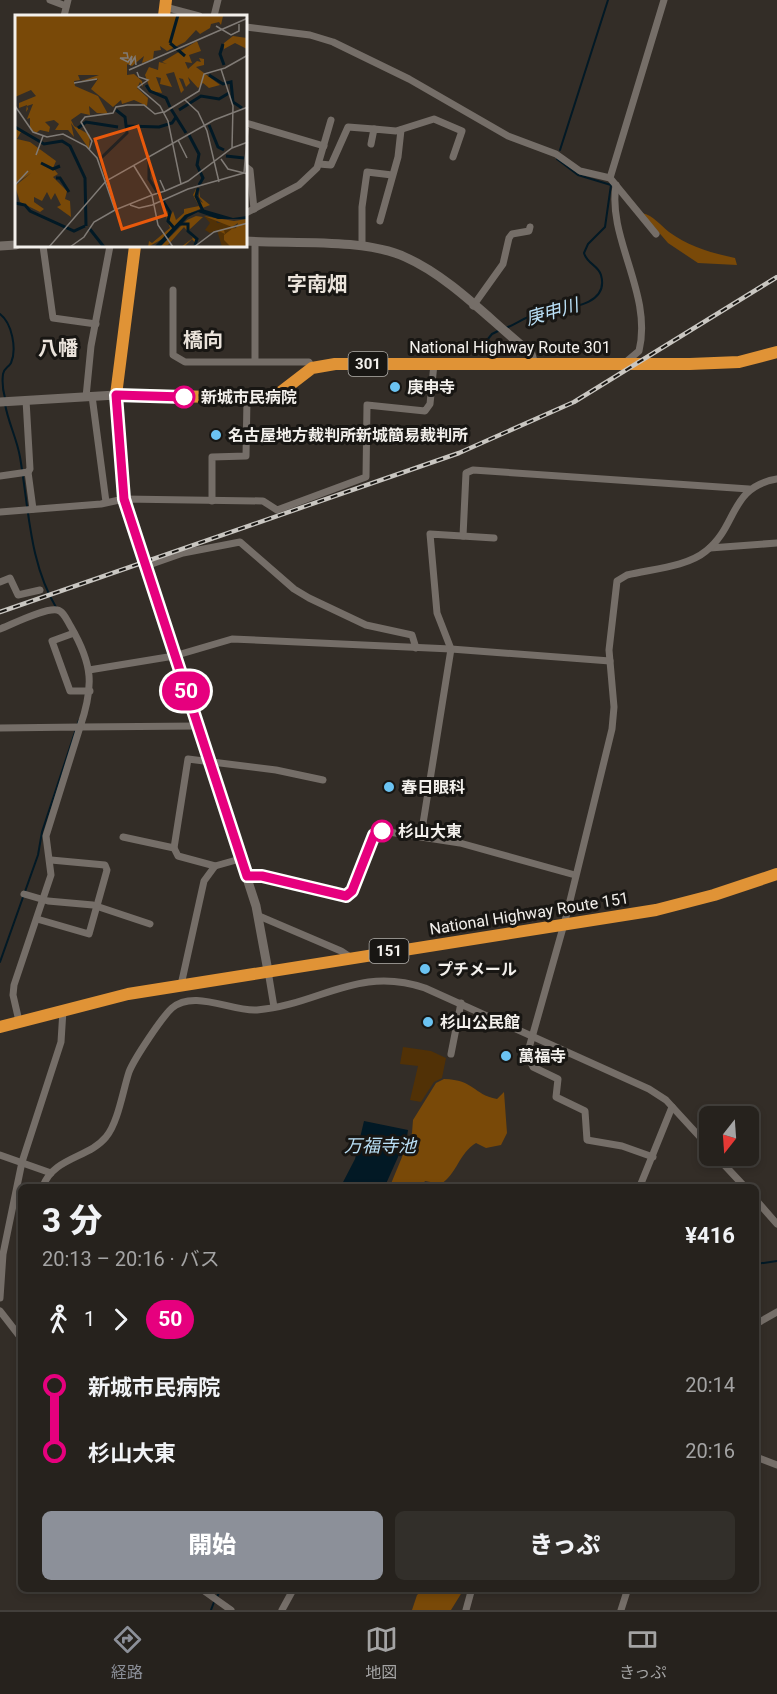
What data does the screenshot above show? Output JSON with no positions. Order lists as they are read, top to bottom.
{
  "streets": {
    "highway": [
      "National Highway Route 301",
      "301",
      "National Highway Route 151",
      "151"
    ]
  },
  "districts": ["字南畑", "橋向", "八幡"],
  "water": ["庚申川", "万福寺池"],
  "places": [
    "庚申寺",
    "新城市民病院",
    "名古屋地方裁判所新城簡易裁判所",
    "春日眼科",
    "杉山大東",
    "プチメール",
    "杉山公民館",
    "萬福寺"
  ],
  "lines": ["bus line 50"],
  "north": "bottom",
  "page": {
    "on_map": "50",
    "heading": ["3 分", "20:13 – 20:16 · バス", "¥416"],
    "legs": ["1", "50"],
    "list": [
      {
        "name": "新城市民病院",
        "value": "20:14"
      },
      {
        "name": "杉山大東",
        "value": "20:16"
      }
    ],
    "buttons": ["開始", "きっぷ"],
    "tabs": ["経路", "地図", "きっぷ"]
  }
}
